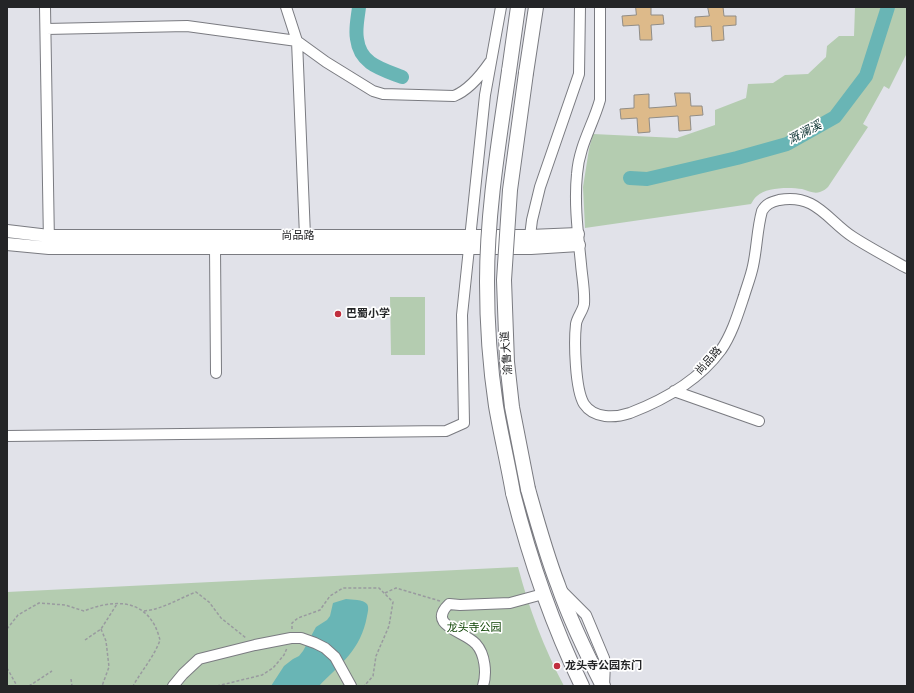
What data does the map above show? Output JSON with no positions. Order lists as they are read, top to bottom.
{
  "streets": {
    "highway": ["渝鲁大道"],
    "main road": ["尚品路"]
  },
  "water": ["溉澜溪"],
  "parks": ["龙头寺公园"],
  "places": ["巴蜀小学", "龙头寺公园东门"]
}
